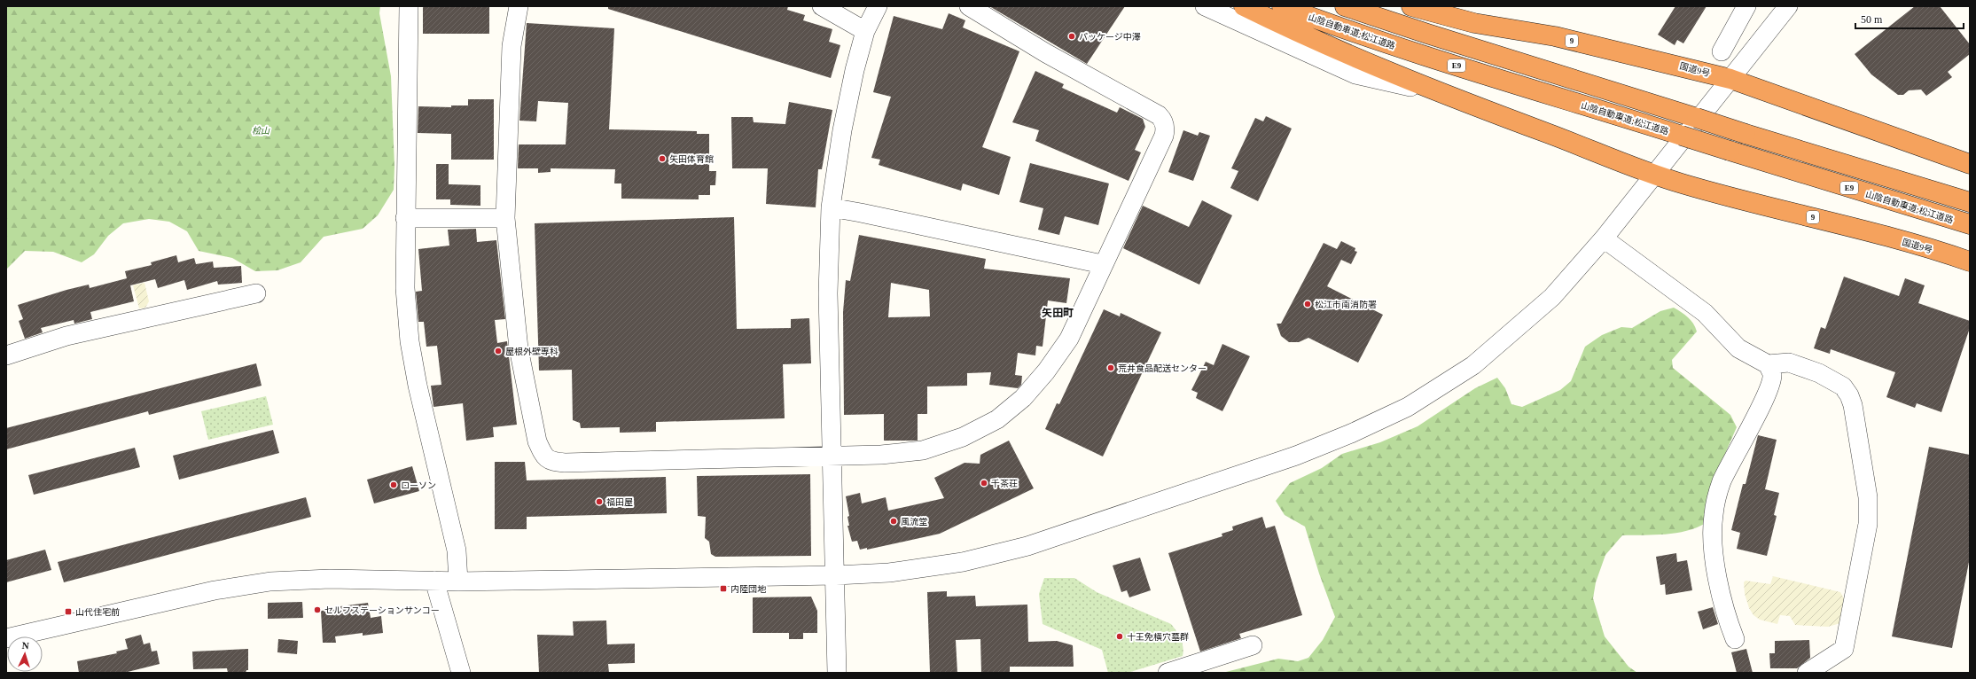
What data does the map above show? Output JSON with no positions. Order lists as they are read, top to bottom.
{
  "streets": {
    "highway": [
      "山陰自動車道;松江道路",
      "9",
      "E9",
      "国道9号"
    ]
  },
  "crossings": [
    ["9", "国道9号"]
  ],
  "districts": ["矢田町"],
  "parks": ["桧山"],
  "places": {
    "other": [
      "パッケージ中澤",
      "矢田体育館",
      "松江市南消防署",
      "屋根外壁専科",
      "荒井食品配送センター",
      "千茶荘",
      "ローソン",
      "福田屋",
      "風流堂",
      "セルフステーションサンコー",
      "十王免横穴墓群"
    ],
    "transit": ["内陸団地", "山代住宅前"]
  },
  "scale_bar": "50 m",
  "north": "top"
}
